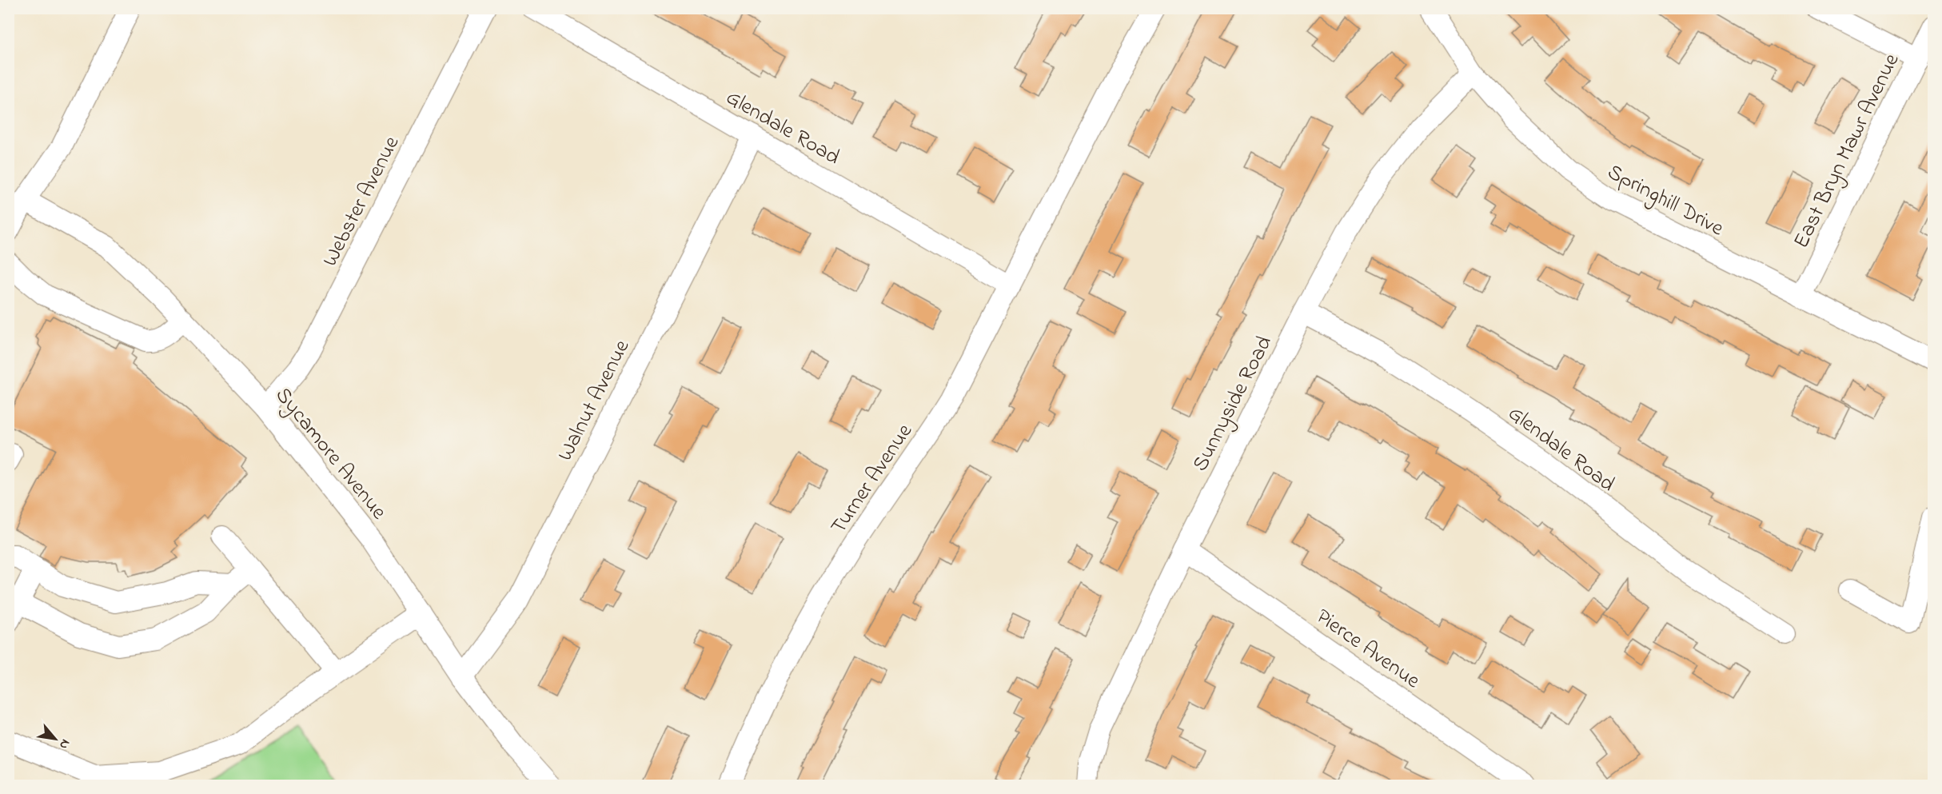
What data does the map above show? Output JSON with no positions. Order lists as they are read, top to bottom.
{
  "streets": {
    "street": [
      "Glendale Road",
      "East Bryn Mawr Avenue",
      "Springhill Drive",
      "Webster Avenue",
      "Walnut Avenue",
      "Sunnyside Road",
      "Sycamore Avenue",
      "Turner Avenue",
      "Pierce Avenue"
    ]
  },
  "crossings": [
    ["Glendale Road", "Walnut Avenue"],
    ["Glendale Road", "Sunnyside Road"],
    ["Glendale Road", "Turner Avenue"],
    ["East Bryn Mawr Avenue", "Springhill Drive"],
    ["Springhill Drive", "Sunnyside Road"],
    ["Webster Avenue", "Sycamore Avenue"],
    ["Walnut Avenue", "Sycamore Avenue"],
    ["Sunnyside Road", "Pierce Avenue"]
  ],
  "north": "bottom right"
}
